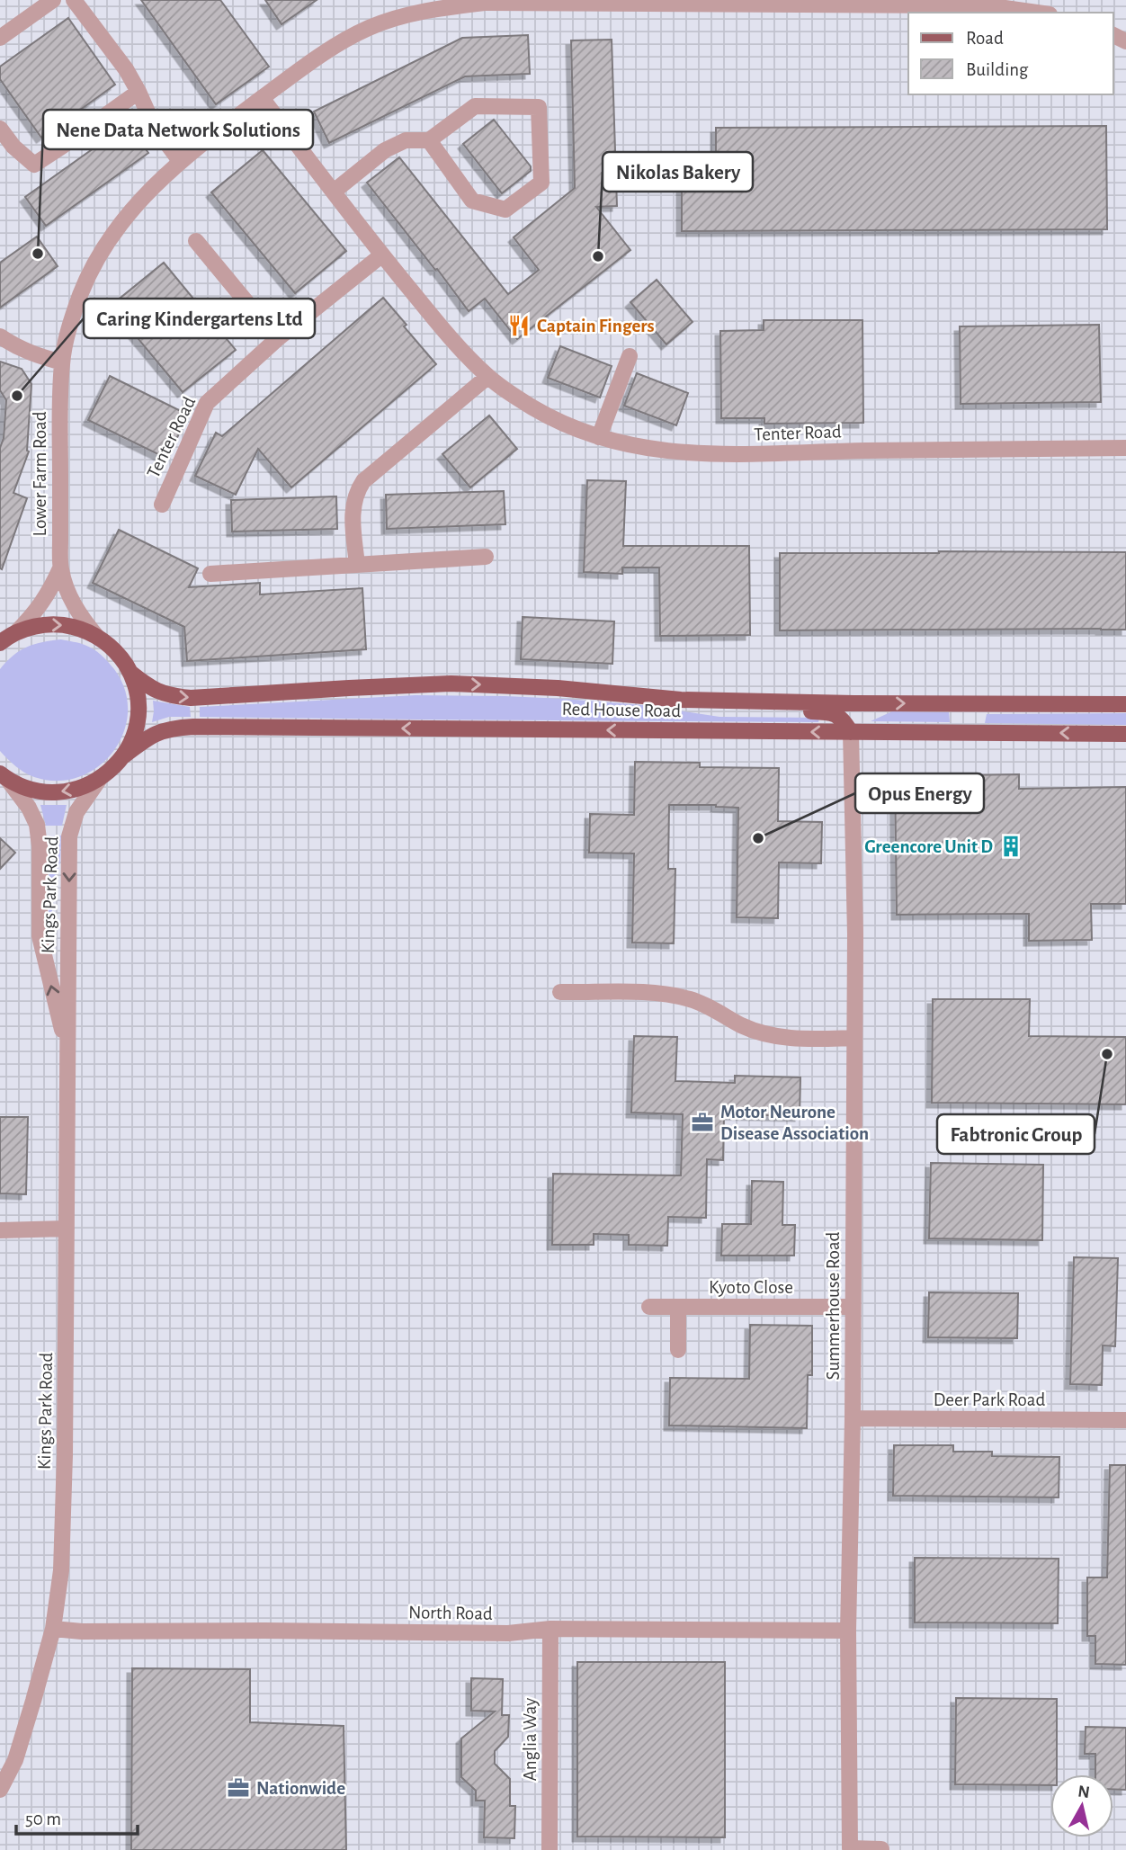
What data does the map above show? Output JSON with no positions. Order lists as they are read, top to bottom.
{
  "streets": {
    "main road": ["Red House Road"],
    "street": [
      "Tenter Road",
      "Lower Farm Road",
      "Kings Park Road",
      "Kyoto Close",
      "Summerhouse Road",
      "Deer Park Road",
      "North Road",
      "Anglia Way"
    ]
  },
  "crossings": [
    ["Tenter Road", "Lower Farm Road"],
    ["Red House Road", "Summerhouse Road"],
    ["Kings Park Road", "North Road"],
    ["Kyoto Close", "Summerhouse Road"],
    ["Summerhouse Road", "Deer Park Road"],
    ["Summerhouse Road", "North Road"],
    ["North Road", "Anglia Way"]
  ],
  "places": {
    "other": [
      "Nene Data Network Solutions",
      "Nikolas Bakery",
      "Caring Kindergartens Ltd",
      "Opus Energy",
      "Fabtronic Group"
    ],
    "restaurant": ["Captain Fingers"],
    "building": ["Greencore Unit D"],
    "office": ["Motor Neurone Disease Association", "Nationwide"]
  },
  "legend": ["Road", "Building"],
  "scale_bar": "50 m",
  "north": "top"
}
